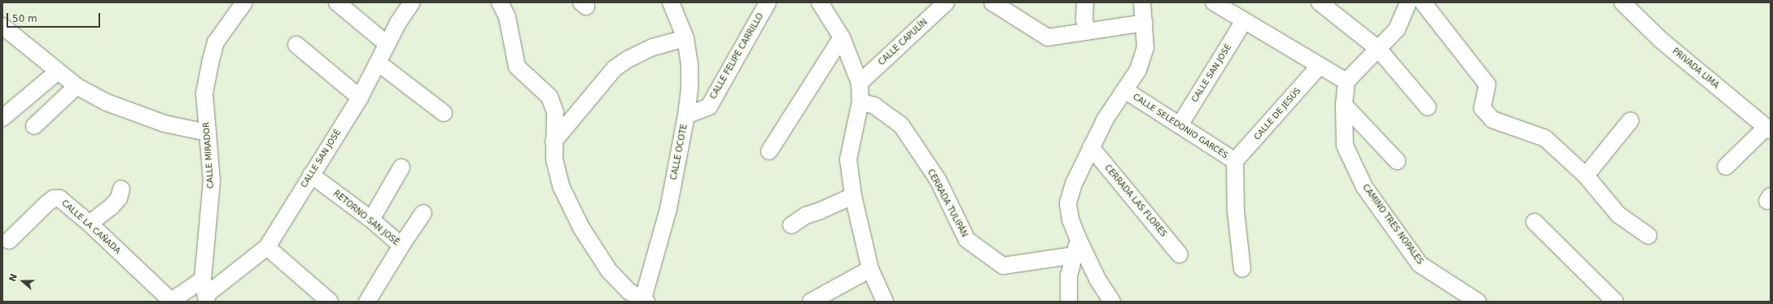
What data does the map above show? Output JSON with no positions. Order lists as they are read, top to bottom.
{
  "streets": {
    "street": [
      "CALLE CAPULÍN",
      "CALLE FELIPE CARRILLO",
      "PRIVADA LIMA",
      "CALLE SAN JOSÉ",
      "CALLE DE JESÚS",
      "CALLE SELEDONIO GARCÉS",
      "CALLE OCOTE",
      "CALLE MIRADOR",
      "CERRADA LAS FLORES",
      "CERRADA TULIPÁN",
      "RETORNO SAN JOSÉ",
      "CAMINO TRES NOPALES",
      "CALLE LA CAÑADA"
    ]
  },
  "crossings": [
    ["CALLE FELIPE CARRILLO", "CALLE OCOTE"],
    ["CALLE SAN JOSÉ", "CALLE SELEDONIO GARCÉS"],
    ["CALLE SAN JOSÉ", "CALLE MIRADOR"],
    ["CALLE SAN JOSÉ", "RETORNO SAN JOSÉ"],
    ["CALLE DE JESÚS", "CALLE SELEDONIO GARCÉS"]
  ],
  "scale_bar": "50 m",
  "north": "left"
}
